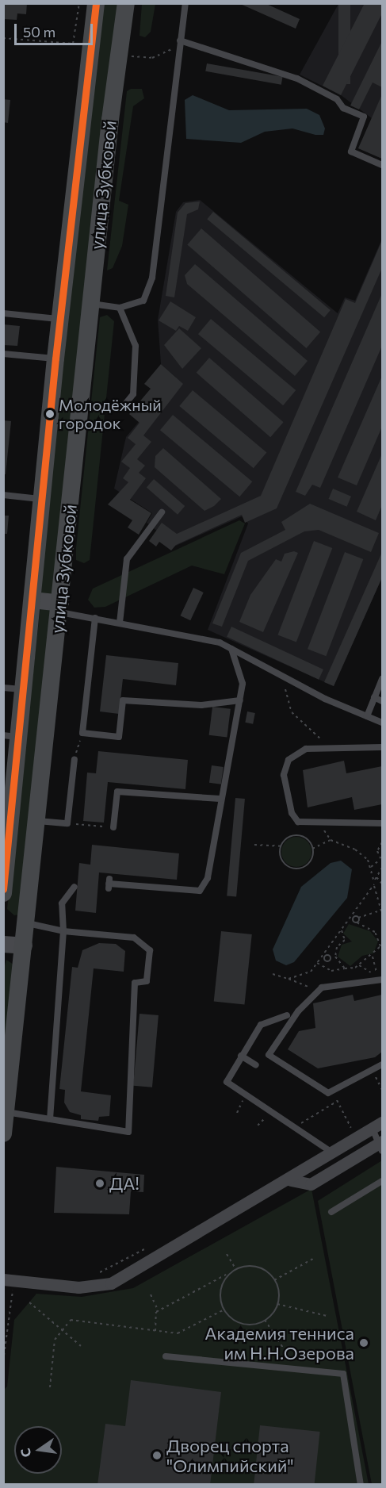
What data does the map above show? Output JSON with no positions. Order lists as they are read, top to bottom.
{
  "streets": {
    "main road": ["улица Зубковой"]
  },
  "places": [
    "Молодёжный городок",
    "ДА!",
    "Академия тенниса им Н.Н.Озерова",
    "Дворец спорта \"Олимпийский\""
  ],
  "scale_bar": "50 m",
  "north": "left"
}
